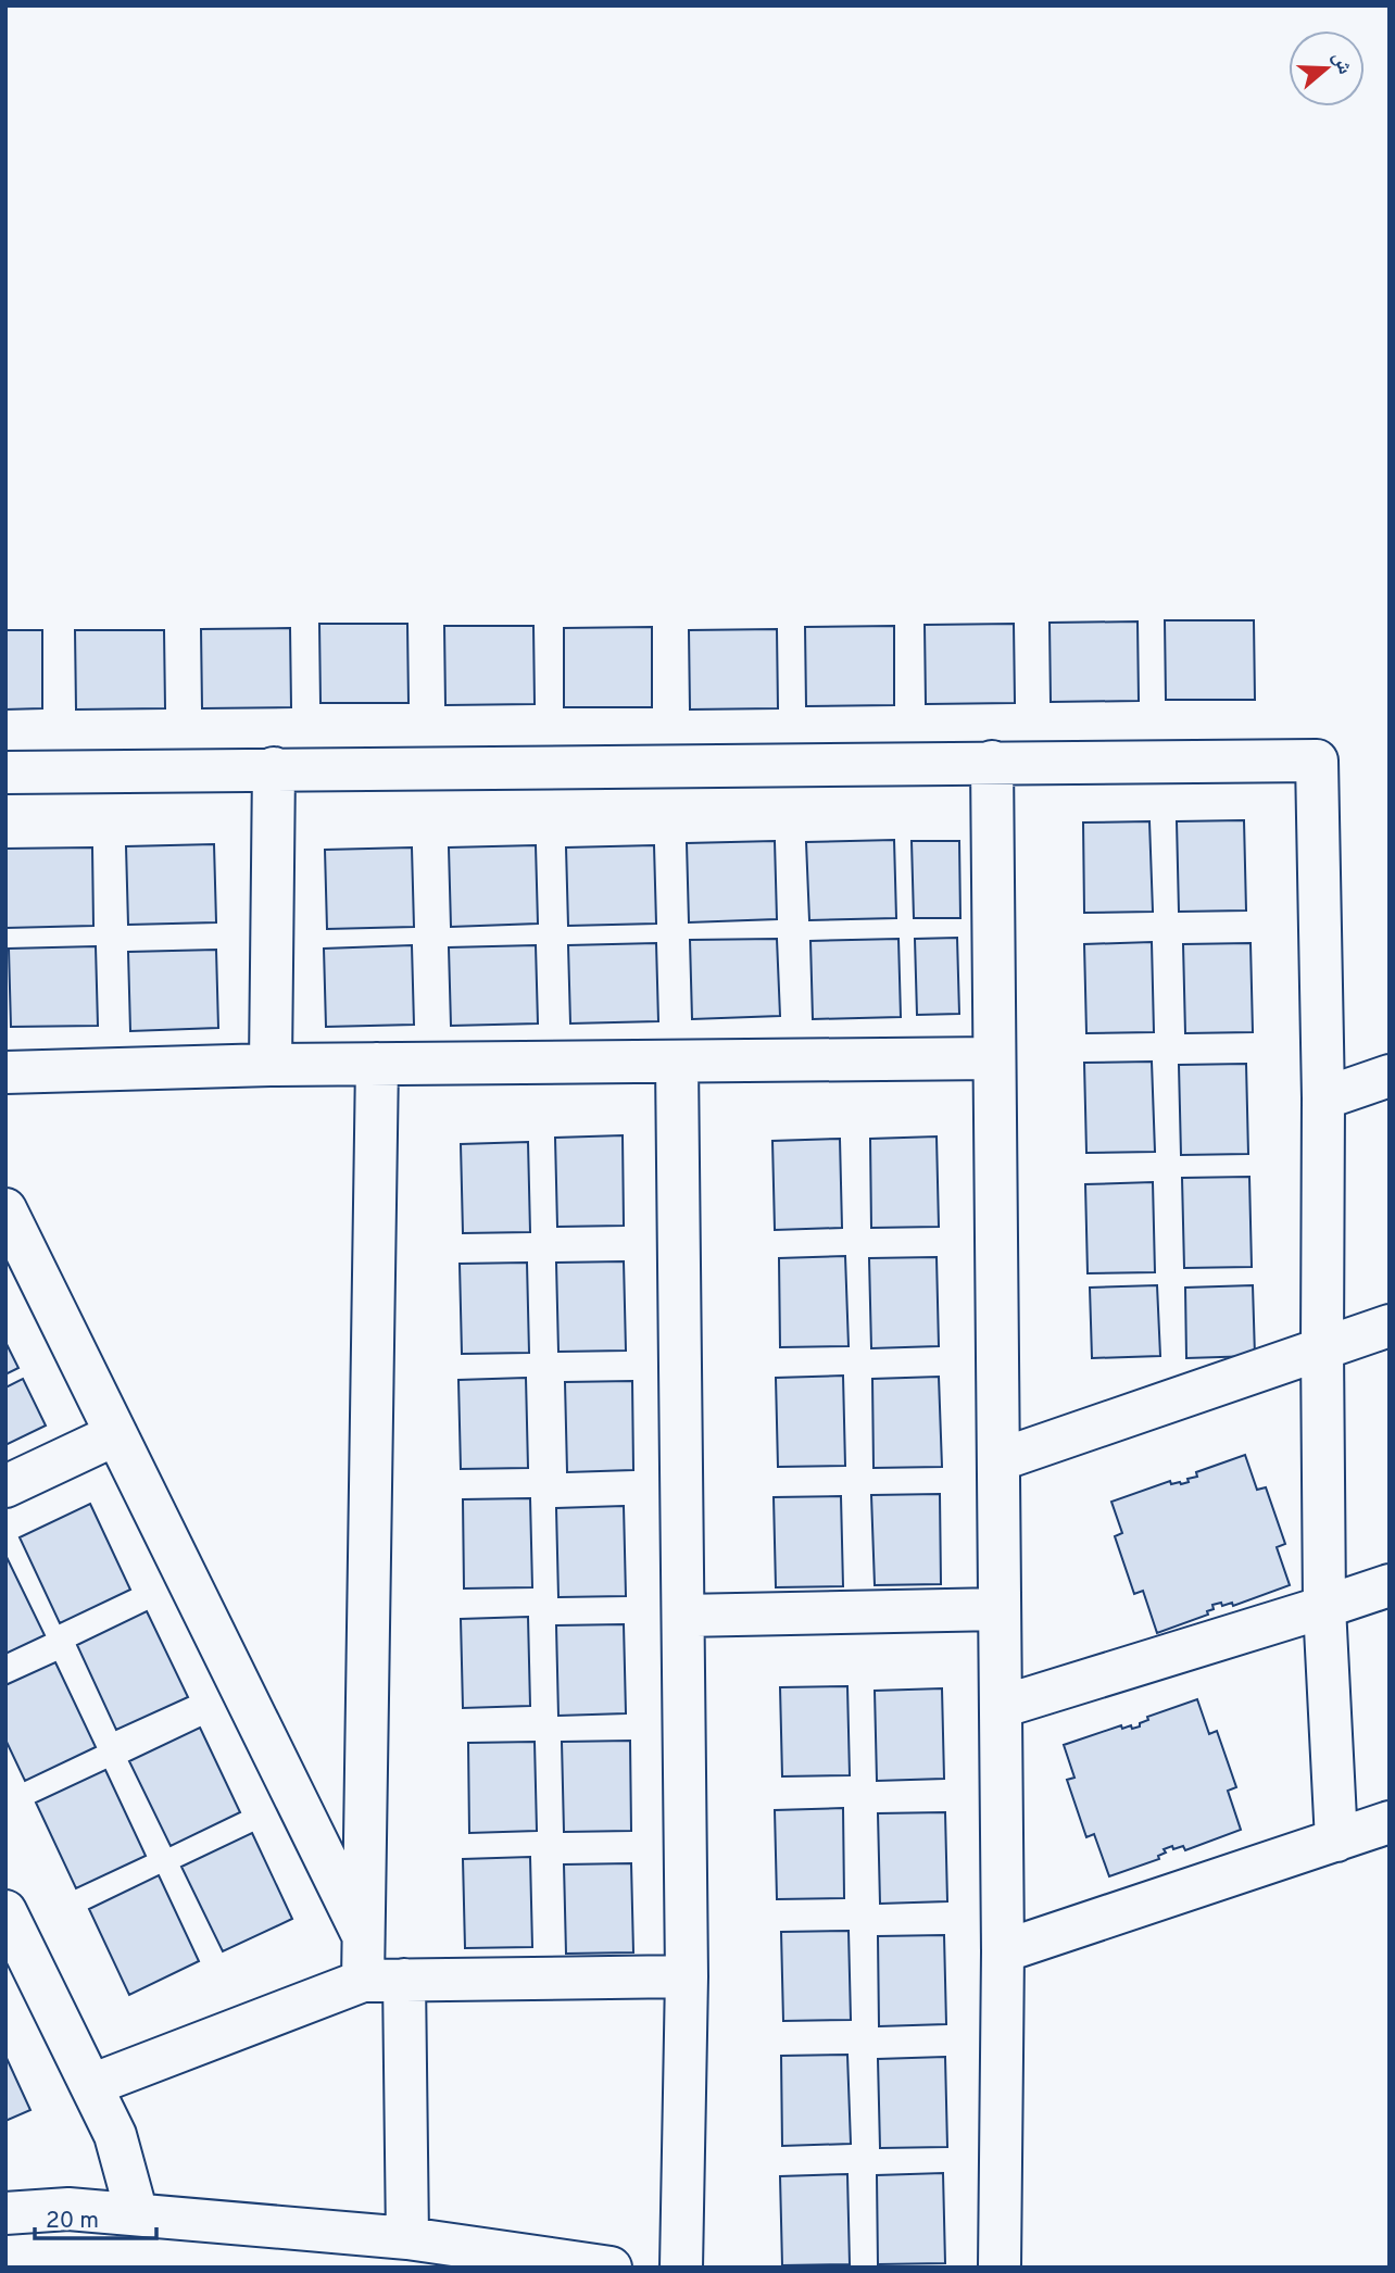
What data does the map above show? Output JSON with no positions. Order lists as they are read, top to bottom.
{
  "scale_bar": "20 m",
  "north": "right"
}
